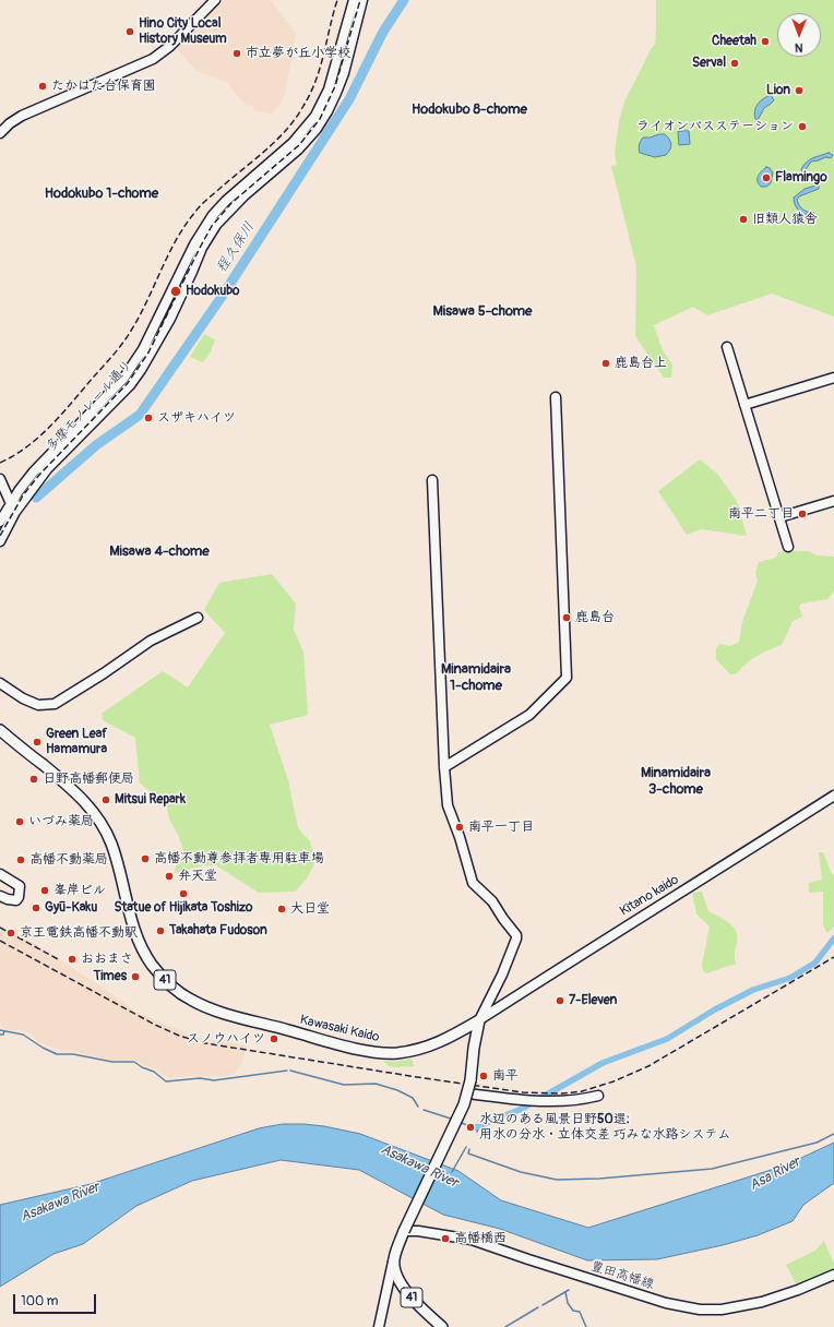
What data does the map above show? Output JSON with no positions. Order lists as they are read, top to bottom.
{
  "streets": {
    "main road": [
      "多摩モノレール通り",
      "Kitano kaido",
      "41",
      "Kawasaki Kaido",
      "豊田高幡線"
    ]
  },
  "crossings": [
    ["Kitano kaido", "Kawasaki Kaido"]
  ],
  "districts": [
    "Hodokubo 8-chome",
    "Hodokubo 1-chome",
    "Misawa 5-chome",
    "Misawa 4-chome",
    "Minamidaira 1-chome",
    "Minamidaira 3-chome"
  ],
  "water": ["程久保川", "Asakawa River", "Asa River"],
  "places": [
    "Hino City Local History Museum",
    "Cheetah",
    "市立夢が丘小学校",
    "Serval",
    "たかはた台保育園",
    "Lion",
    "ライオンバスステーション",
    "Flamingo",
    "旧類人猿舎",
    "Hodokubo",
    "鹿島台上",
    "スザキハイツ",
    "南平二丁目",
    "鹿島台",
    "Green Leaf Hamamura",
    "日野高幡郵便局",
    "Mitsui Repark",
    "いづみ薬局",
    "南平一丁目",
    "高幡不動尊参拝者専用駐車場",
    "高幡不動薬局",
    "弁天堂",
    "峯岸ビル",
    "Statue of Hijikata Toshizo",
    "Gyū-Kaku",
    "大日堂",
    "Takahata Fudoson",
    "京王電鉄高幡不動駅",
    "おおまさ",
    "Times",
    "7-Eleven",
    "スノウハイツ",
    "南平",
    "水辺のある風景日野50選: 用水の分水・立体交差 巧みな水路システム",
    "高幡橋西"
  ],
  "scale_bar": "100 m",
  "north": "bottom"
}
